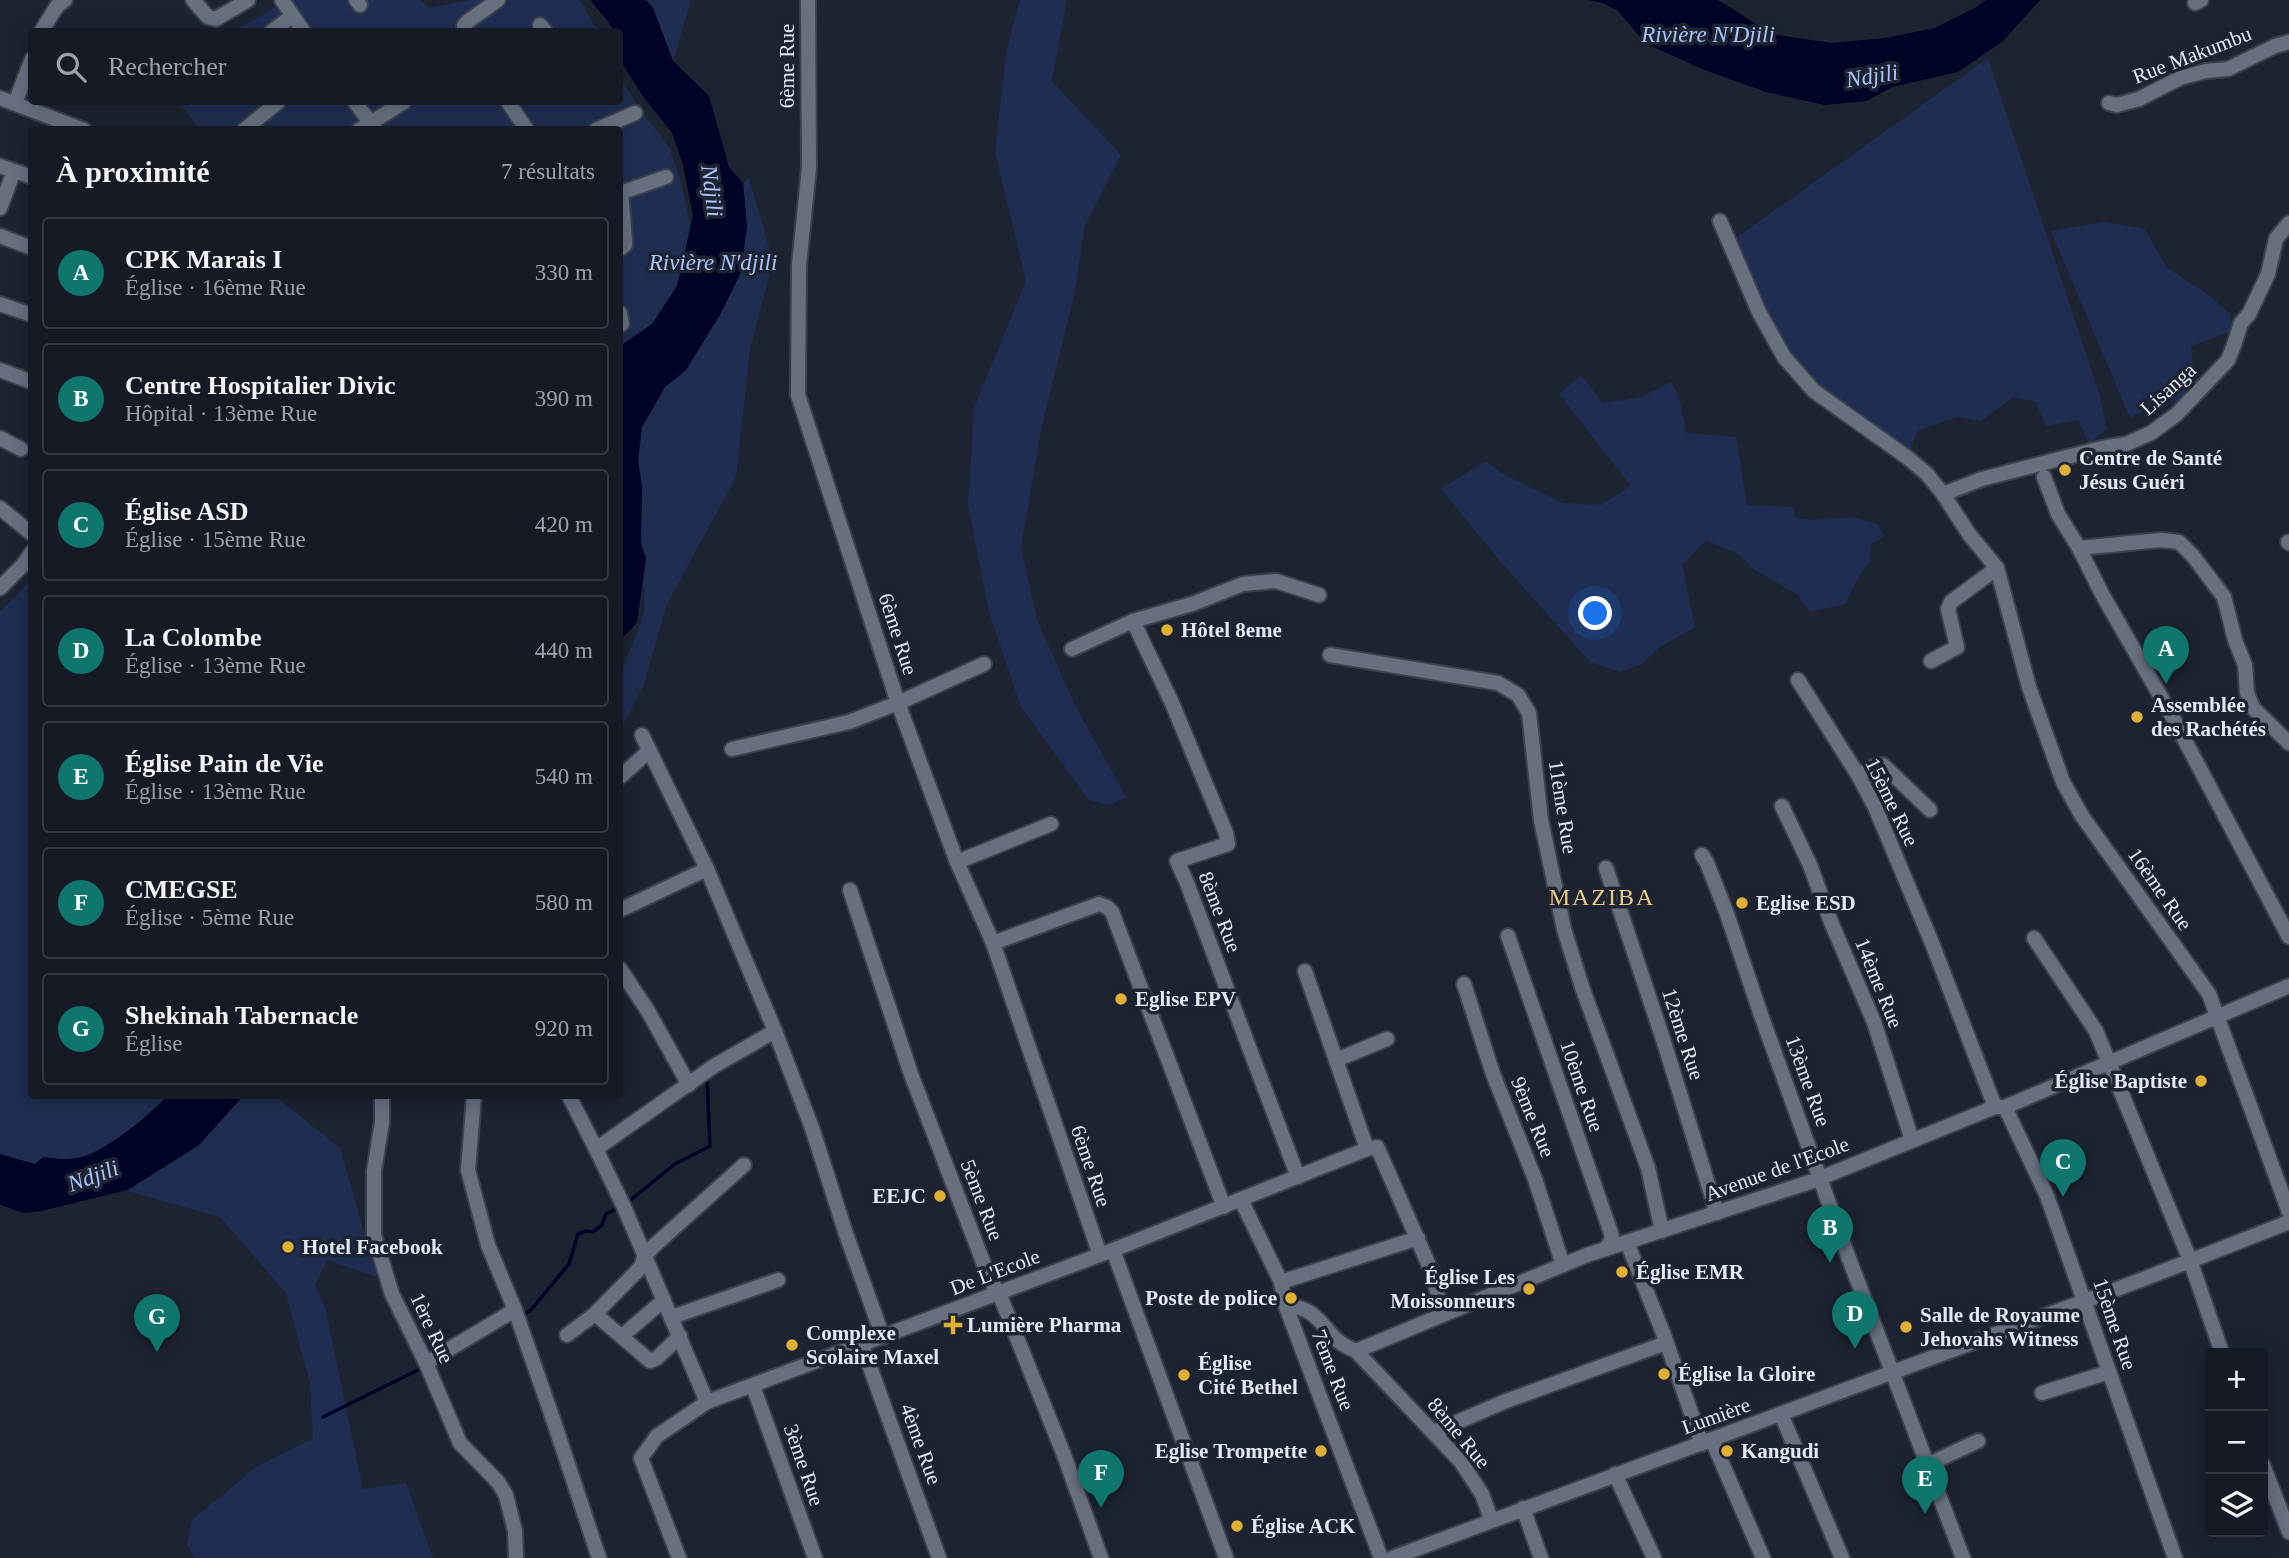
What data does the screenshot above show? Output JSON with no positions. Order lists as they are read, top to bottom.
{
  "streets": {
    "street": [
      "Rue Makumbu",
      "6ème Rue",
      "Lisanga",
      "15ème Rue",
      "11ème Rue",
      "16ème Rue",
      "8ème Rue",
      "14ème Rue",
      "12ème Rue",
      "13ème Rue",
      "10ème Rue",
      "9ème Rue",
      "Avenue de l'Ecole",
      "5ème Rue",
      "De L'Ecole",
      "1ère Rue",
      "7ème Rue",
      "Lumière",
      "4ème Rue",
      "3ème Rue"
    ]
  },
  "crossings": [
    ["6ème Rue", "De L'Ecole"],
    ["15ème Rue", "Avenue de l'Ecole"],
    ["15ème Rue", "Lumière"],
    ["11ème Rue", "Avenue de l'Ecole"],
    ["16ème Rue", "Avenue de l'Ecole"],
    ["8ème Rue", "Avenue de l'Ecole"],
    ["8ème Rue", "De L'Ecole"],
    ["8ème Rue", "Lumière"],
    ["14ème Rue", "Avenue de l'Ecole"],
    ["12ème Rue", "Avenue de l'Ecole"],
    ["13ème Rue", "Avenue de l'Ecole"],
    ["13ème Rue", "Lumière"],
    ["10ème Rue", "Avenue de l'Ecole"],
    ["9ème Rue", "Avenue de l'Ecole"],
    ["5ème Rue", "De L'Ecole"],
    ["De L'Ecole", "7ème Rue"],
    ["De L'Ecole", "4ème Rue"],
    ["De L'Ecole", "3ème Rue"]
  ],
  "districts": ["MAZIBA"],
  "water": ["Rivière N'Djili", "Ndjili", "Rivière N'djili"],
  "places": {
    "other": [
      "Centre de Santé Jésus Guéri",
      "Hôtel 8eme",
      "Assemblée des Rachétés",
      "Eglise ESD",
      "Eglise EPV",
      "Église Baptiste",
      "EEJC",
      "Hotel Facebook",
      "Église EMR",
      "Église Les Moissonneurs",
      "Poste de police",
      "Salle de Royaume Jehovahs Witness",
      "Complexe Scolaire Maxel",
      "Église la Gloire",
      "Église Cité Bethel",
      "Eglise Trompette",
      "Kangudi",
      "Église ACK"
    ],
    "health": ["Lumière Pharma"]
  },
  "page": {
    "search": "Rechercher",
    "heading": ["À proximité", "7 résultats"],
    "list": [
      {
        "mark": "A",
        "name": "CPK Marais I",
        "note": "Église · 16ème Rue",
        "value": "330 m"
      },
      {
        "mark": "B",
        "name": "Centre Hospitalier Divic",
        "note": "Hôpital · 13ème Rue",
        "value": "390 m"
      },
      {
        "mark": "C",
        "name": "Église ASD",
        "note": "Église · 15ème Rue",
        "value": "420 m"
      },
      {
        "mark": "D",
        "name": "La Colombe",
        "note": "Église · 13ème Rue",
        "value": "440 m"
      },
      {
        "mark": "E",
        "name": "Église Pain de Vie",
        "note": "Église · 13ème Rue",
        "value": "540 m"
      },
      {
        "mark": "F",
        "name": "CMEGSE",
        "note": "Église · 5ème Rue",
        "value": "580 m"
      },
      {
        "mark": "G",
        "name": "Shekinah Tabernacle",
        "note": "Église",
        "value": "920 m"
      }
    ],
    "pins": [
      "A",
      "C",
      "B",
      "D",
      "G",
      "F",
      "E"
    ],
    "map_buttons": ["+", "−"]
  }
}
